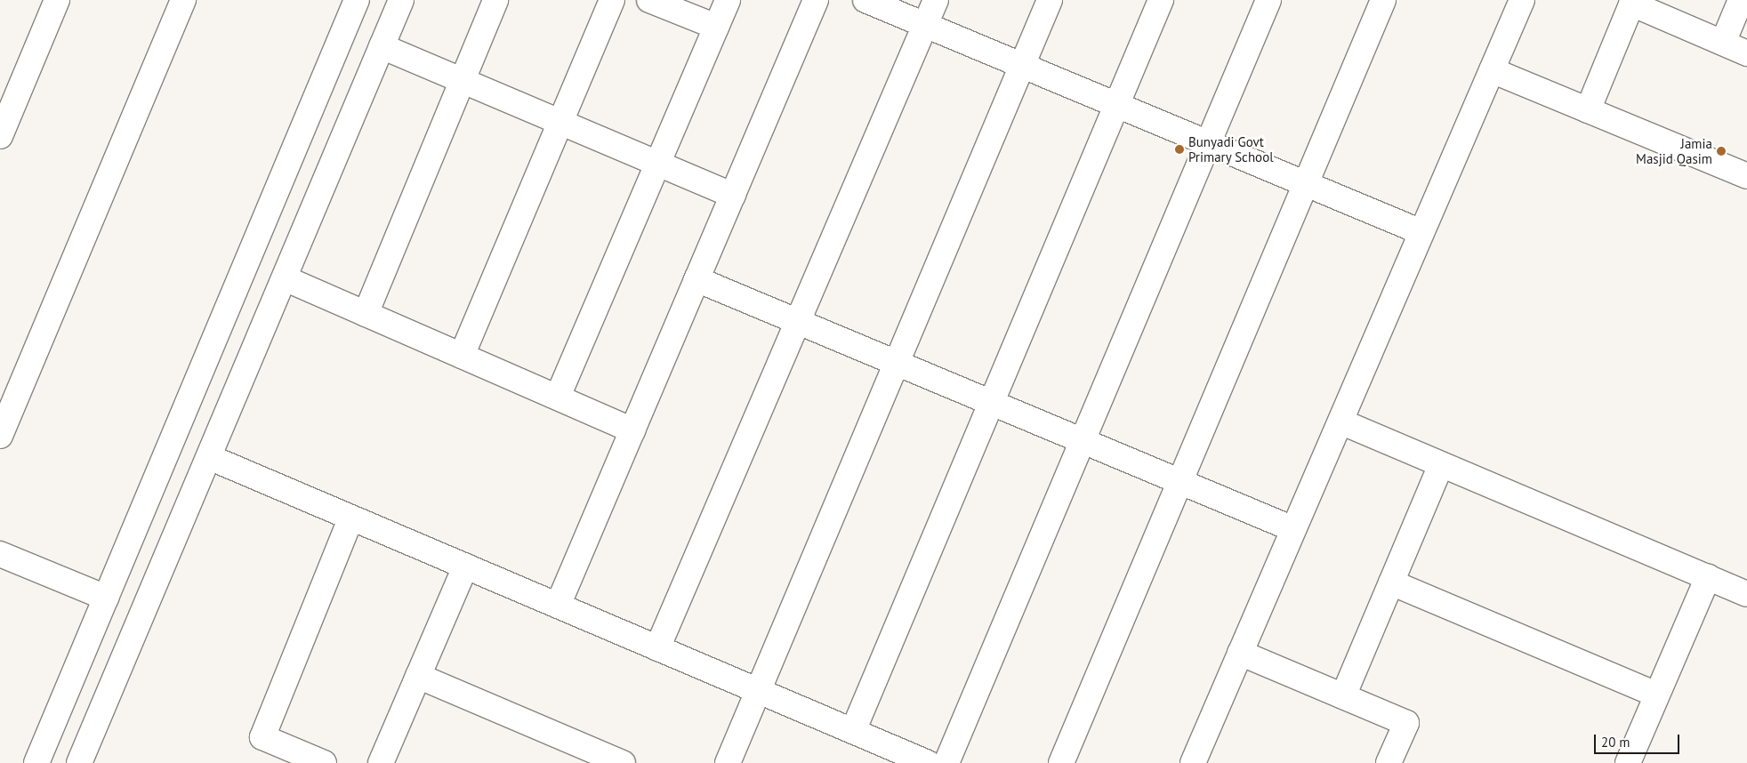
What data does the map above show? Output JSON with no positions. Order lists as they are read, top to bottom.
{
  "places": ["Bunyadi Govt Primary School", "Jamia Masjid Qasim"],
  "scale_bar": "20 m"
}
